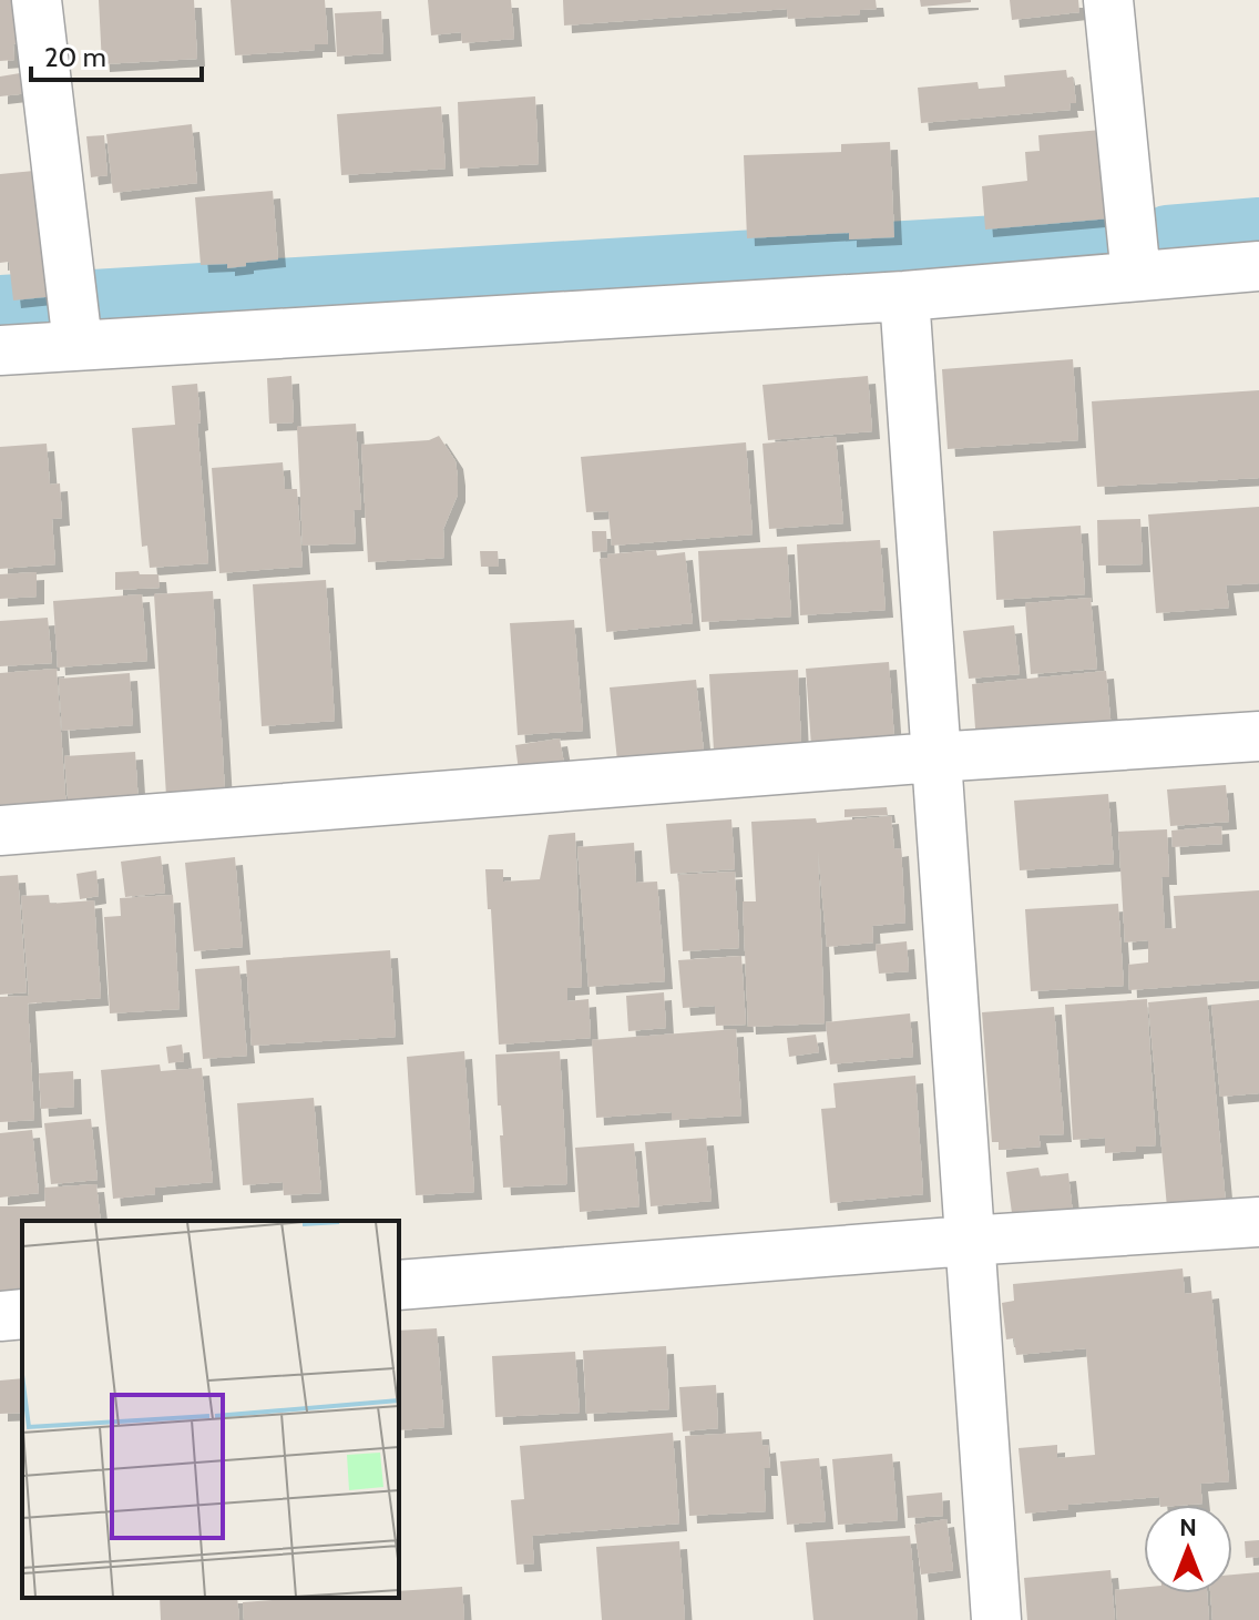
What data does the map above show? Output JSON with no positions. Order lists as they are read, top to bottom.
{
  "scale_bar": "20 m",
  "north": "top"
}
